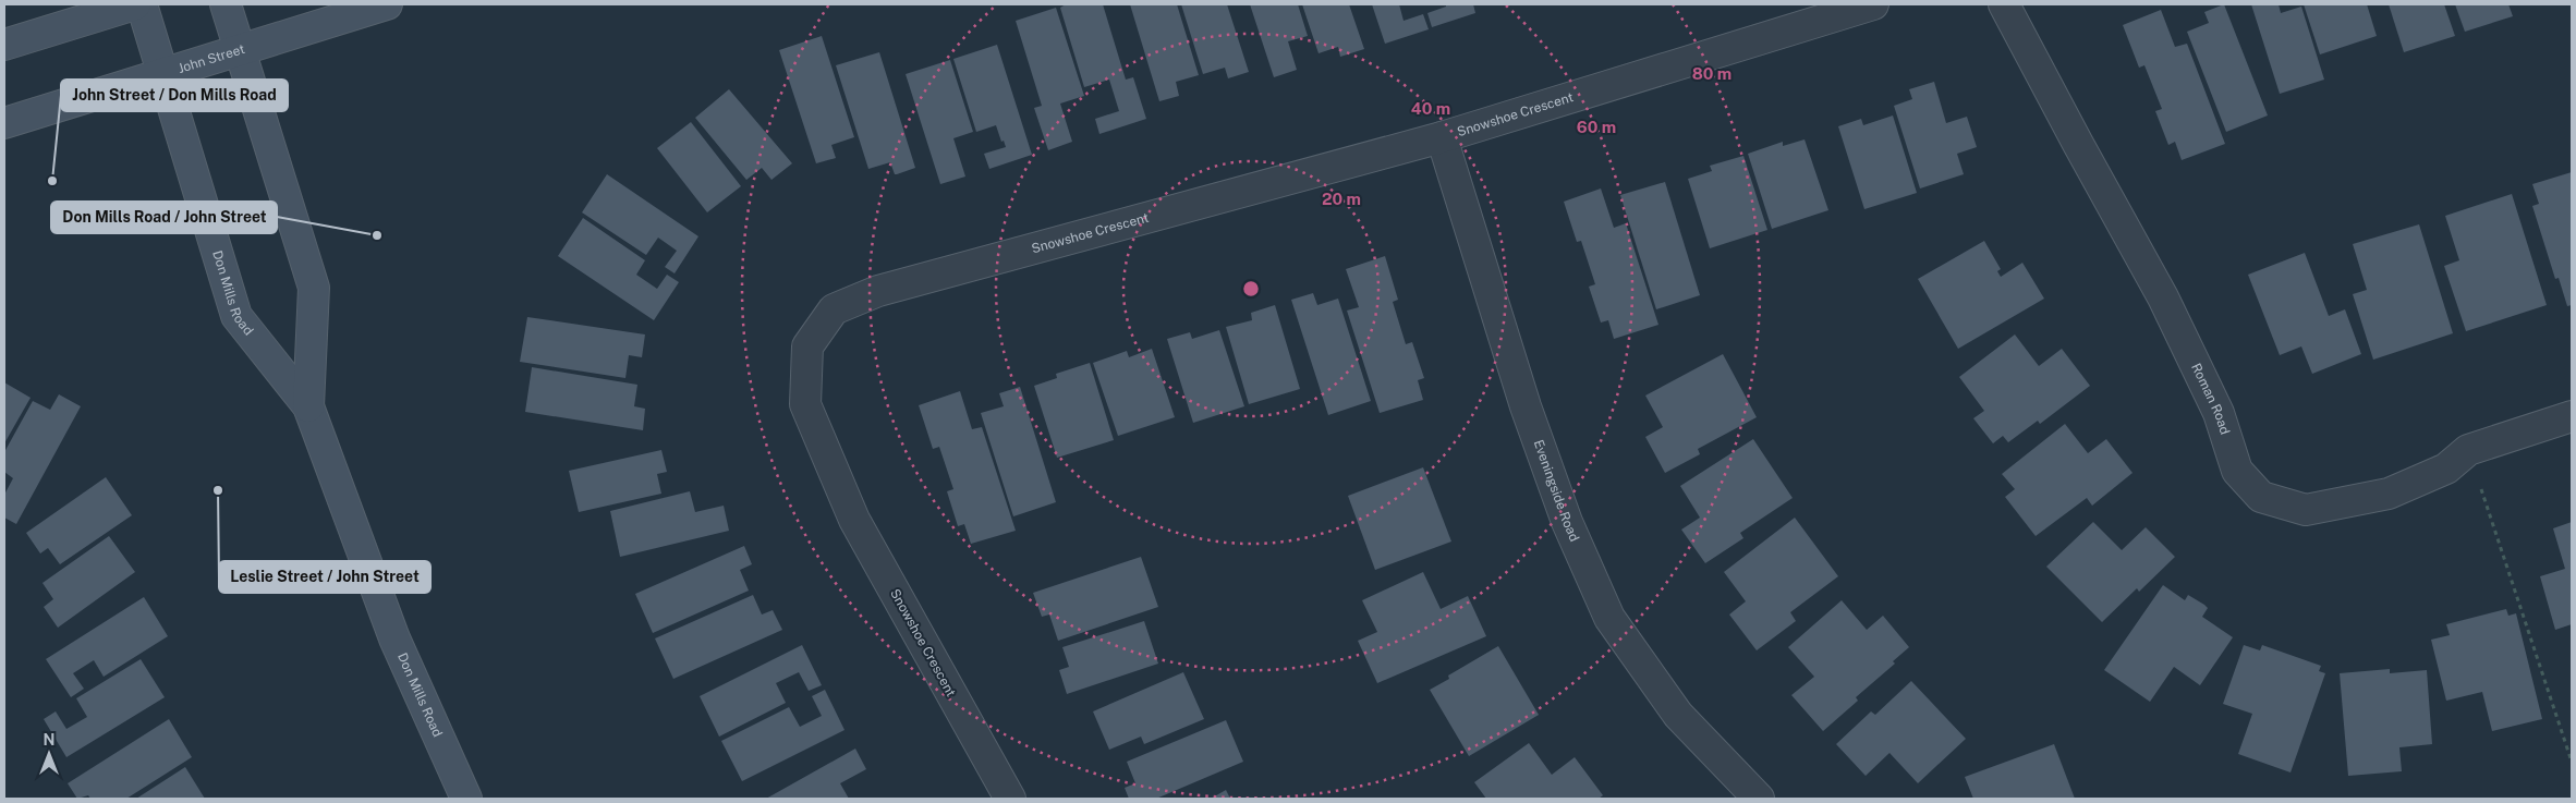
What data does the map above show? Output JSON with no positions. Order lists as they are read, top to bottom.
{
  "streets": {
    "main road": ["John Street", "Don Mills Road"],
    "street": ["Snowshoe Crescent", "Roman Road", "Eveningside Road"]
  },
  "crossings": [
    ["John Street", "Don Mills Road"],
    ["Snowshoe Crescent", "Eveningside Road"]
  ],
  "places": ["John Street / Don Mills Road", "Don Mills Road / John Street", "Leslie Street / John Street"],
  "north": "top",
  "rings": [
    "80 m",
    "40 m",
    "60 m",
    "20 m"
  ]
}
